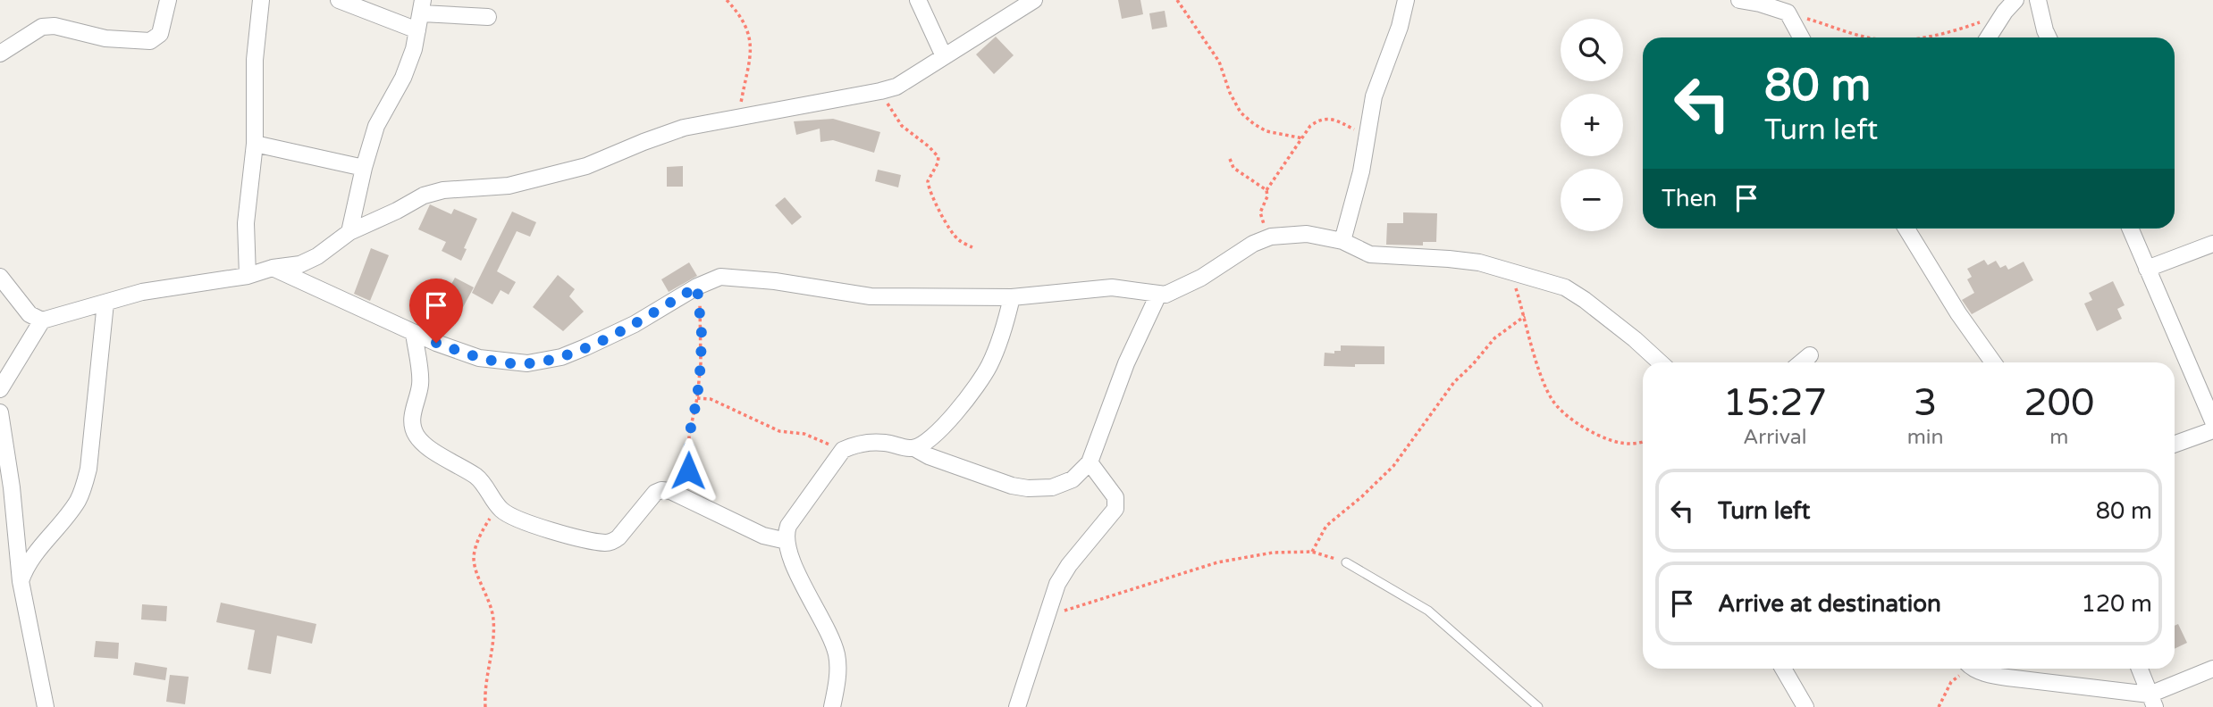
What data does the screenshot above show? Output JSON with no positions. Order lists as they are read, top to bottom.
{
  "page": {
    "map_buttons": ["+", "−"],
    "turn": ["80 m", "Turn left"],
    "then": "Then",
    "eta": [
      "15:27",
      "Arrival",
      "3",
      "min",
      "200",
      "m"
    ],
    "list": [
      {
        "name": "Turn left",
        "value": "80 m"
      },
      {
        "name": "Arrive at destination",
        "value": "120 m"
      }
    ]
  }
}
